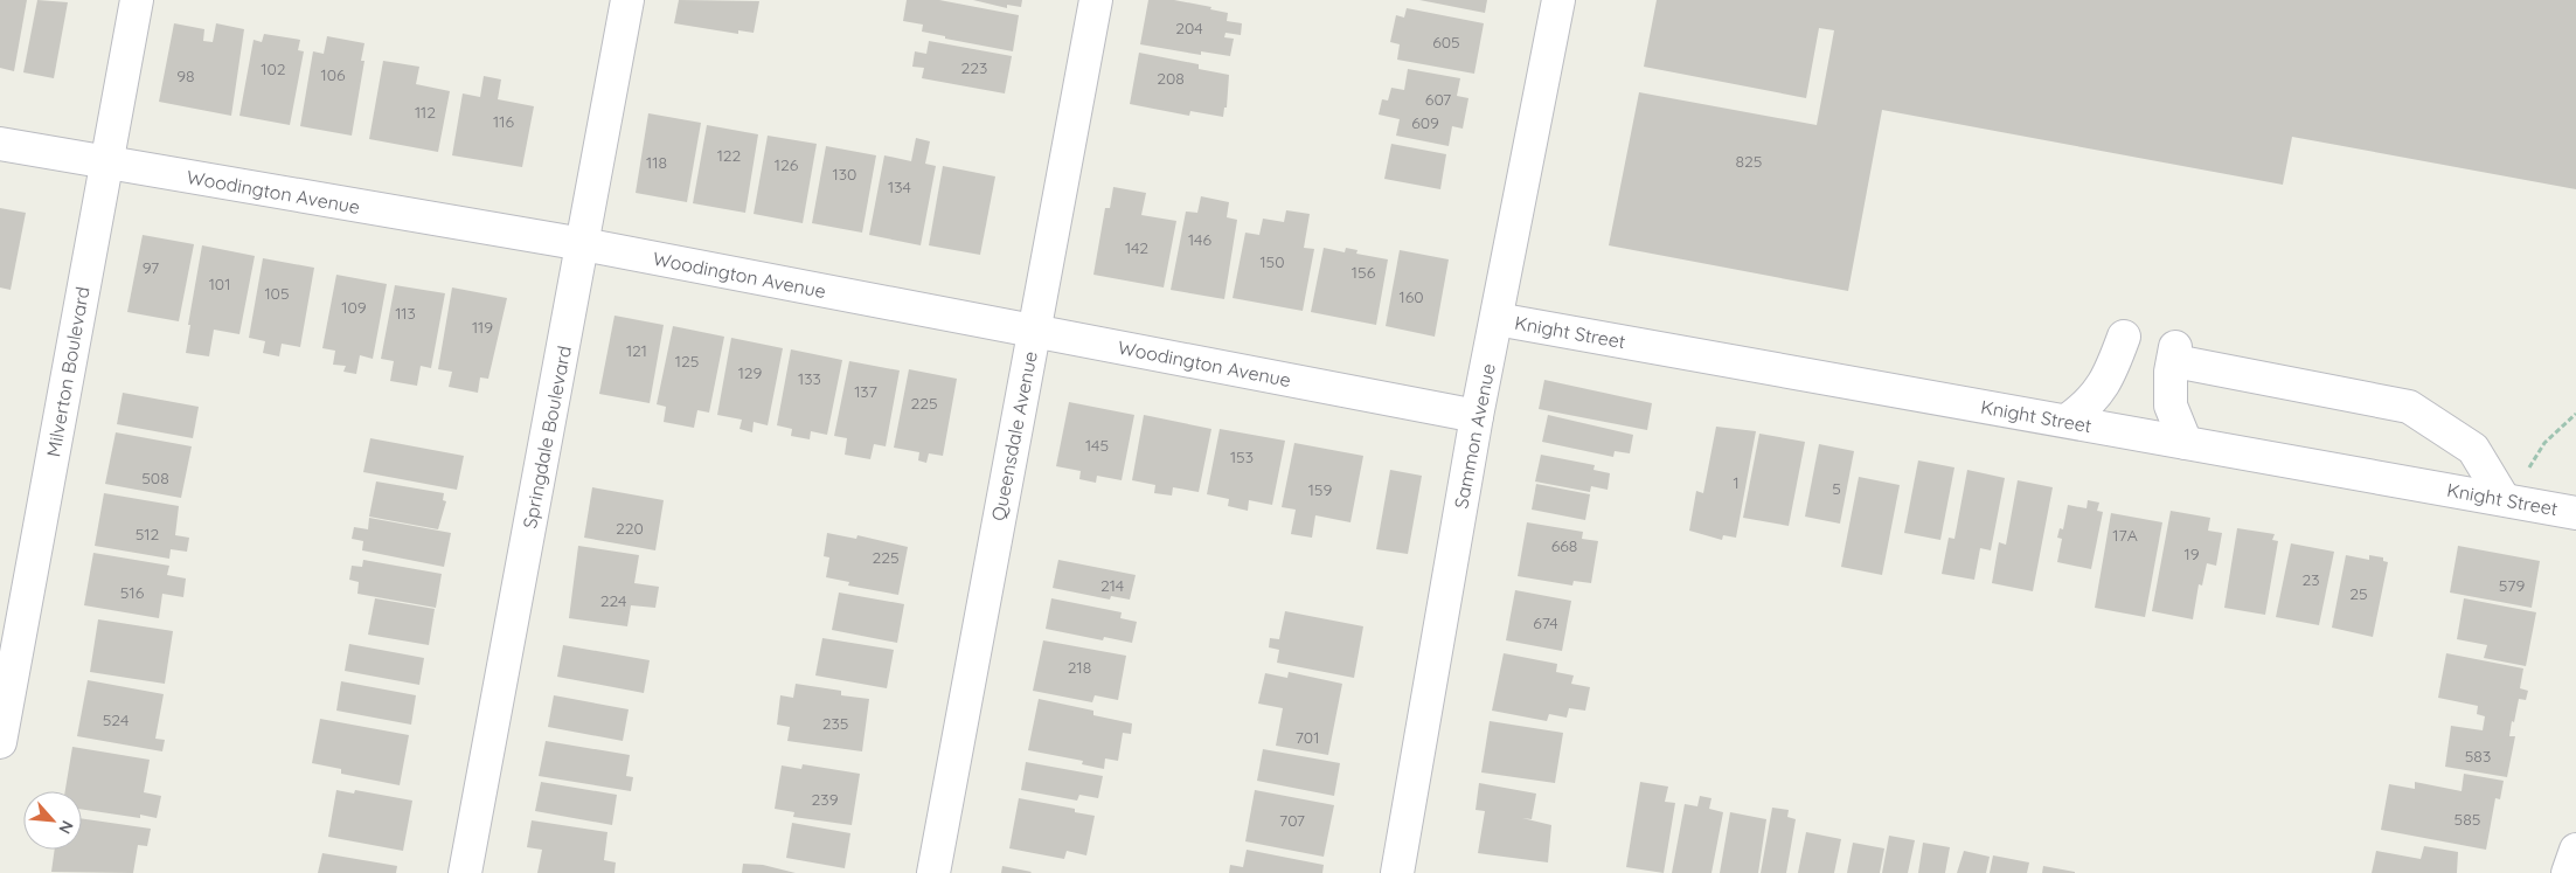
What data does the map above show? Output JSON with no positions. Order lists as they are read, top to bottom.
{
  "streets": {
    "street": [
      "Woodington Avenue",
      "Knight Street",
      "Milverton Boulevard",
      "Queensdale Avenue",
      "Sammon Avenue",
      "Springdale Boulevard"
    ]
  },
  "crossings": [
    ["Woodington Avenue", "Milverton Boulevard"],
    ["Woodington Avenue", "Queensdale Avenue"],
    ["Woodington Avenue", "Sammon Avenue"],
    ["Woodington Avenue", "Springdale Boulevard"],
    ["Knight Street", "Sammon Avenue"]
  ],
  "house_numbers": [
    "204",
    "605",
    "223",
    "102",
    "106",
    "98",
    "208",
    "607",
    "112",
    "116",
    "609",
    "122",
    "825",
    "118",
    "126",
    "130",
    "134",
    "146",
    "142",
    "150",
    "97",
    "156",
    "101",
    "105",
    "160",
    "109",
    "113",
    "119",
    "121",
    "125",
    "129",
    "133",
    "137",
    "225",
    "145",
    "153",
    "508",
    "1",
    "5",
    "159",
    "220",
    "512",
    "17A",
    "668",
    "19",
    "225",
    "23",
    "214",
    "579",
    "516",
    "25",
    "224",
    "674",
    "218",
    "524",
    "235",
    "701",
    "583",
    "239",
    "585",
    "707"
  ],
  "north": "bottom right"
}
